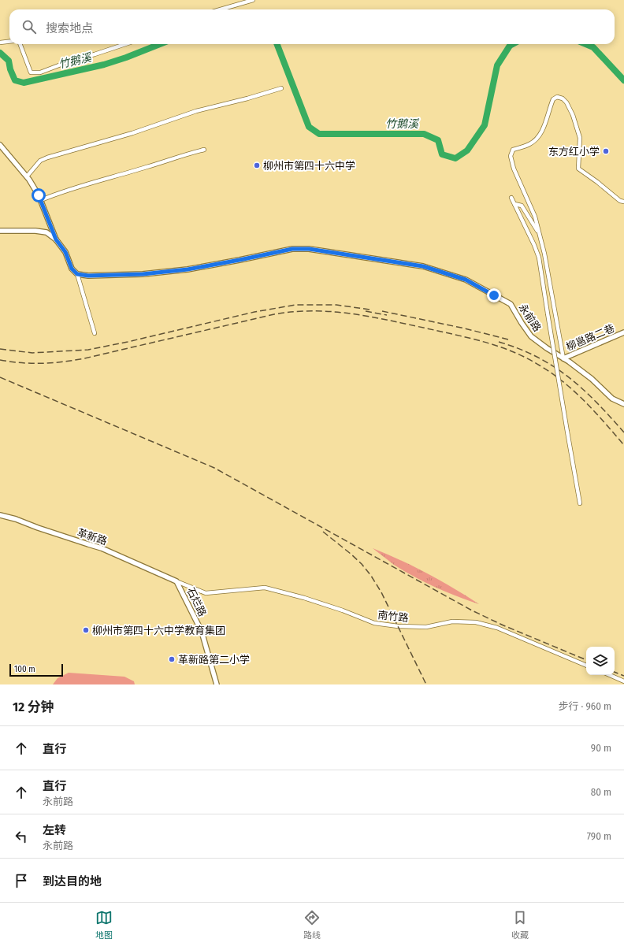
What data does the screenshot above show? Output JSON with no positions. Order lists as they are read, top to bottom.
{
  "streets": {
    "street": [
      "永前路",
      "柳邕路二巷",
      "革新路",
      "石烂路",
      "南竹路"
    ]
  },
  "crossings": [
    ["永前路", "柳邕路二巷"],
    ["革新路", "石烂路"],
    ["革新路", "南竹路"],
    ["石烂路", "南竹路"]
  ],
  "water": ["竹鹅溪"],
  "places": [
    "东方红小学",
    "柳州市第四十六中学",
    "柳州市第四十六中学教育集团",
    "革新路第二小学"
  ],
  "scale_bar": "100 m",
  "page": {
    "search": "搜索地点",
    "scale": "100 m",
    "heading": ["12 分钟", "步行 · 960 m"],
    "list": [
      ["直行", "90 m"],
      ["直行", "永前路", "80 m"],
      ["左转", "永前路", "790 m"],
      "到达目的地"
    ],
    "nav": ["地图", "路线", "收藏"]
  }
}
